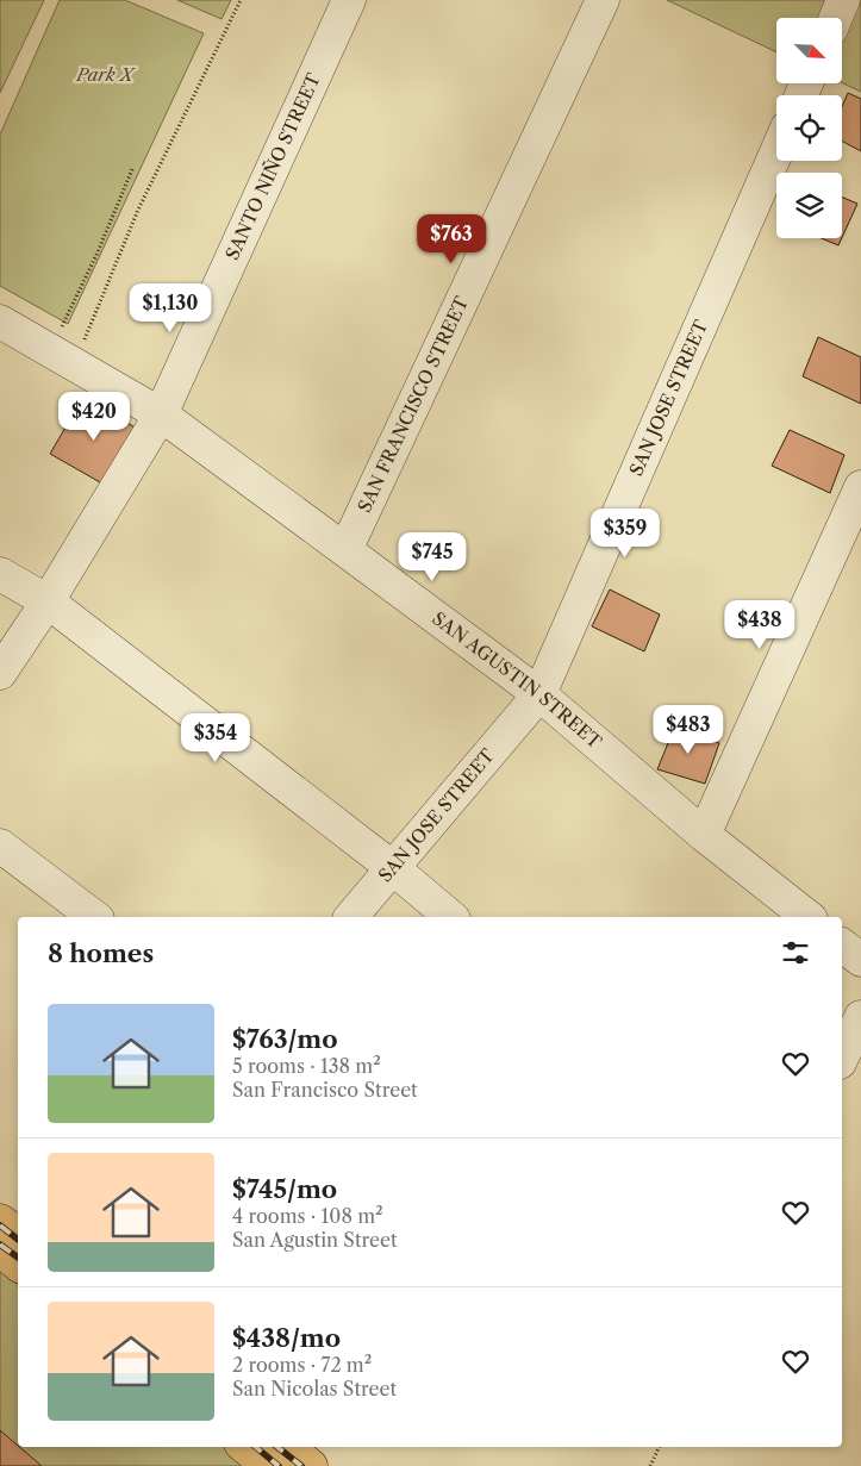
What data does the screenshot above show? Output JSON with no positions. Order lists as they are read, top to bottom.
{
  "streets": {
    "street": [
      "SANTO NIÑO STREET",
      "SAN JOSE STREET",
      "SAN FRANCISCO STREET",
      "SAN AGUSTIN STREET"
    ]
  },
  "crossings": [
    ["SANTO NIÑO STREET", "SAN AGUSTIN STREET"],
    ["SAN JOSE STREET", "SAN AGUSTIN STREET"],
    ["SAN FRANCISCO STREET", "SAN AGUSTIN STREET"]
  ],
  "parks": ["Park X"],
  "north": "bottom right",
  "page": {
    "price": [
      "$763",
      "$1,130",
      "$420",
      "$359",
      "$745",
      "$438",
      "$483",
      "$354"
    ],
    "heading": "8 homes",
    "list": [
      {
        "name": "$763/mo",
        "note": "5 rooms · 138 m² · San Francisco Street"
      },
      {
        "name": "$745/mo",
        "note": "4 rooms · 108 m² · San Agustin Street"
      },
      {
        "name": "$438/mo",
        "note": "2 rooms · 72 m² · San Nicolas Street"
      }
    ]
  }
}
